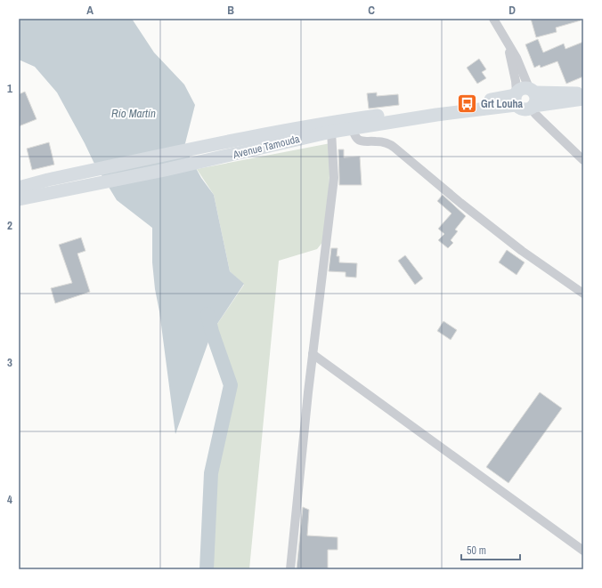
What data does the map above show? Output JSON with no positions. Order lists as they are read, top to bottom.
{
  "streets": {
    "highway": ["Avenue Tamouda"]
  },
  "water": ["Río Martín"],
  "places": {
    "bus stop": ["Grt Louha"]
  },
  "scale_bar": "50 m",
  "grid": {
    "columns": [
      "A",
      "B",
      "C",
      "D"
    ],
    "rows": [
      "1",
      "2",
      "3",
      "4"
    ]
  }
}
